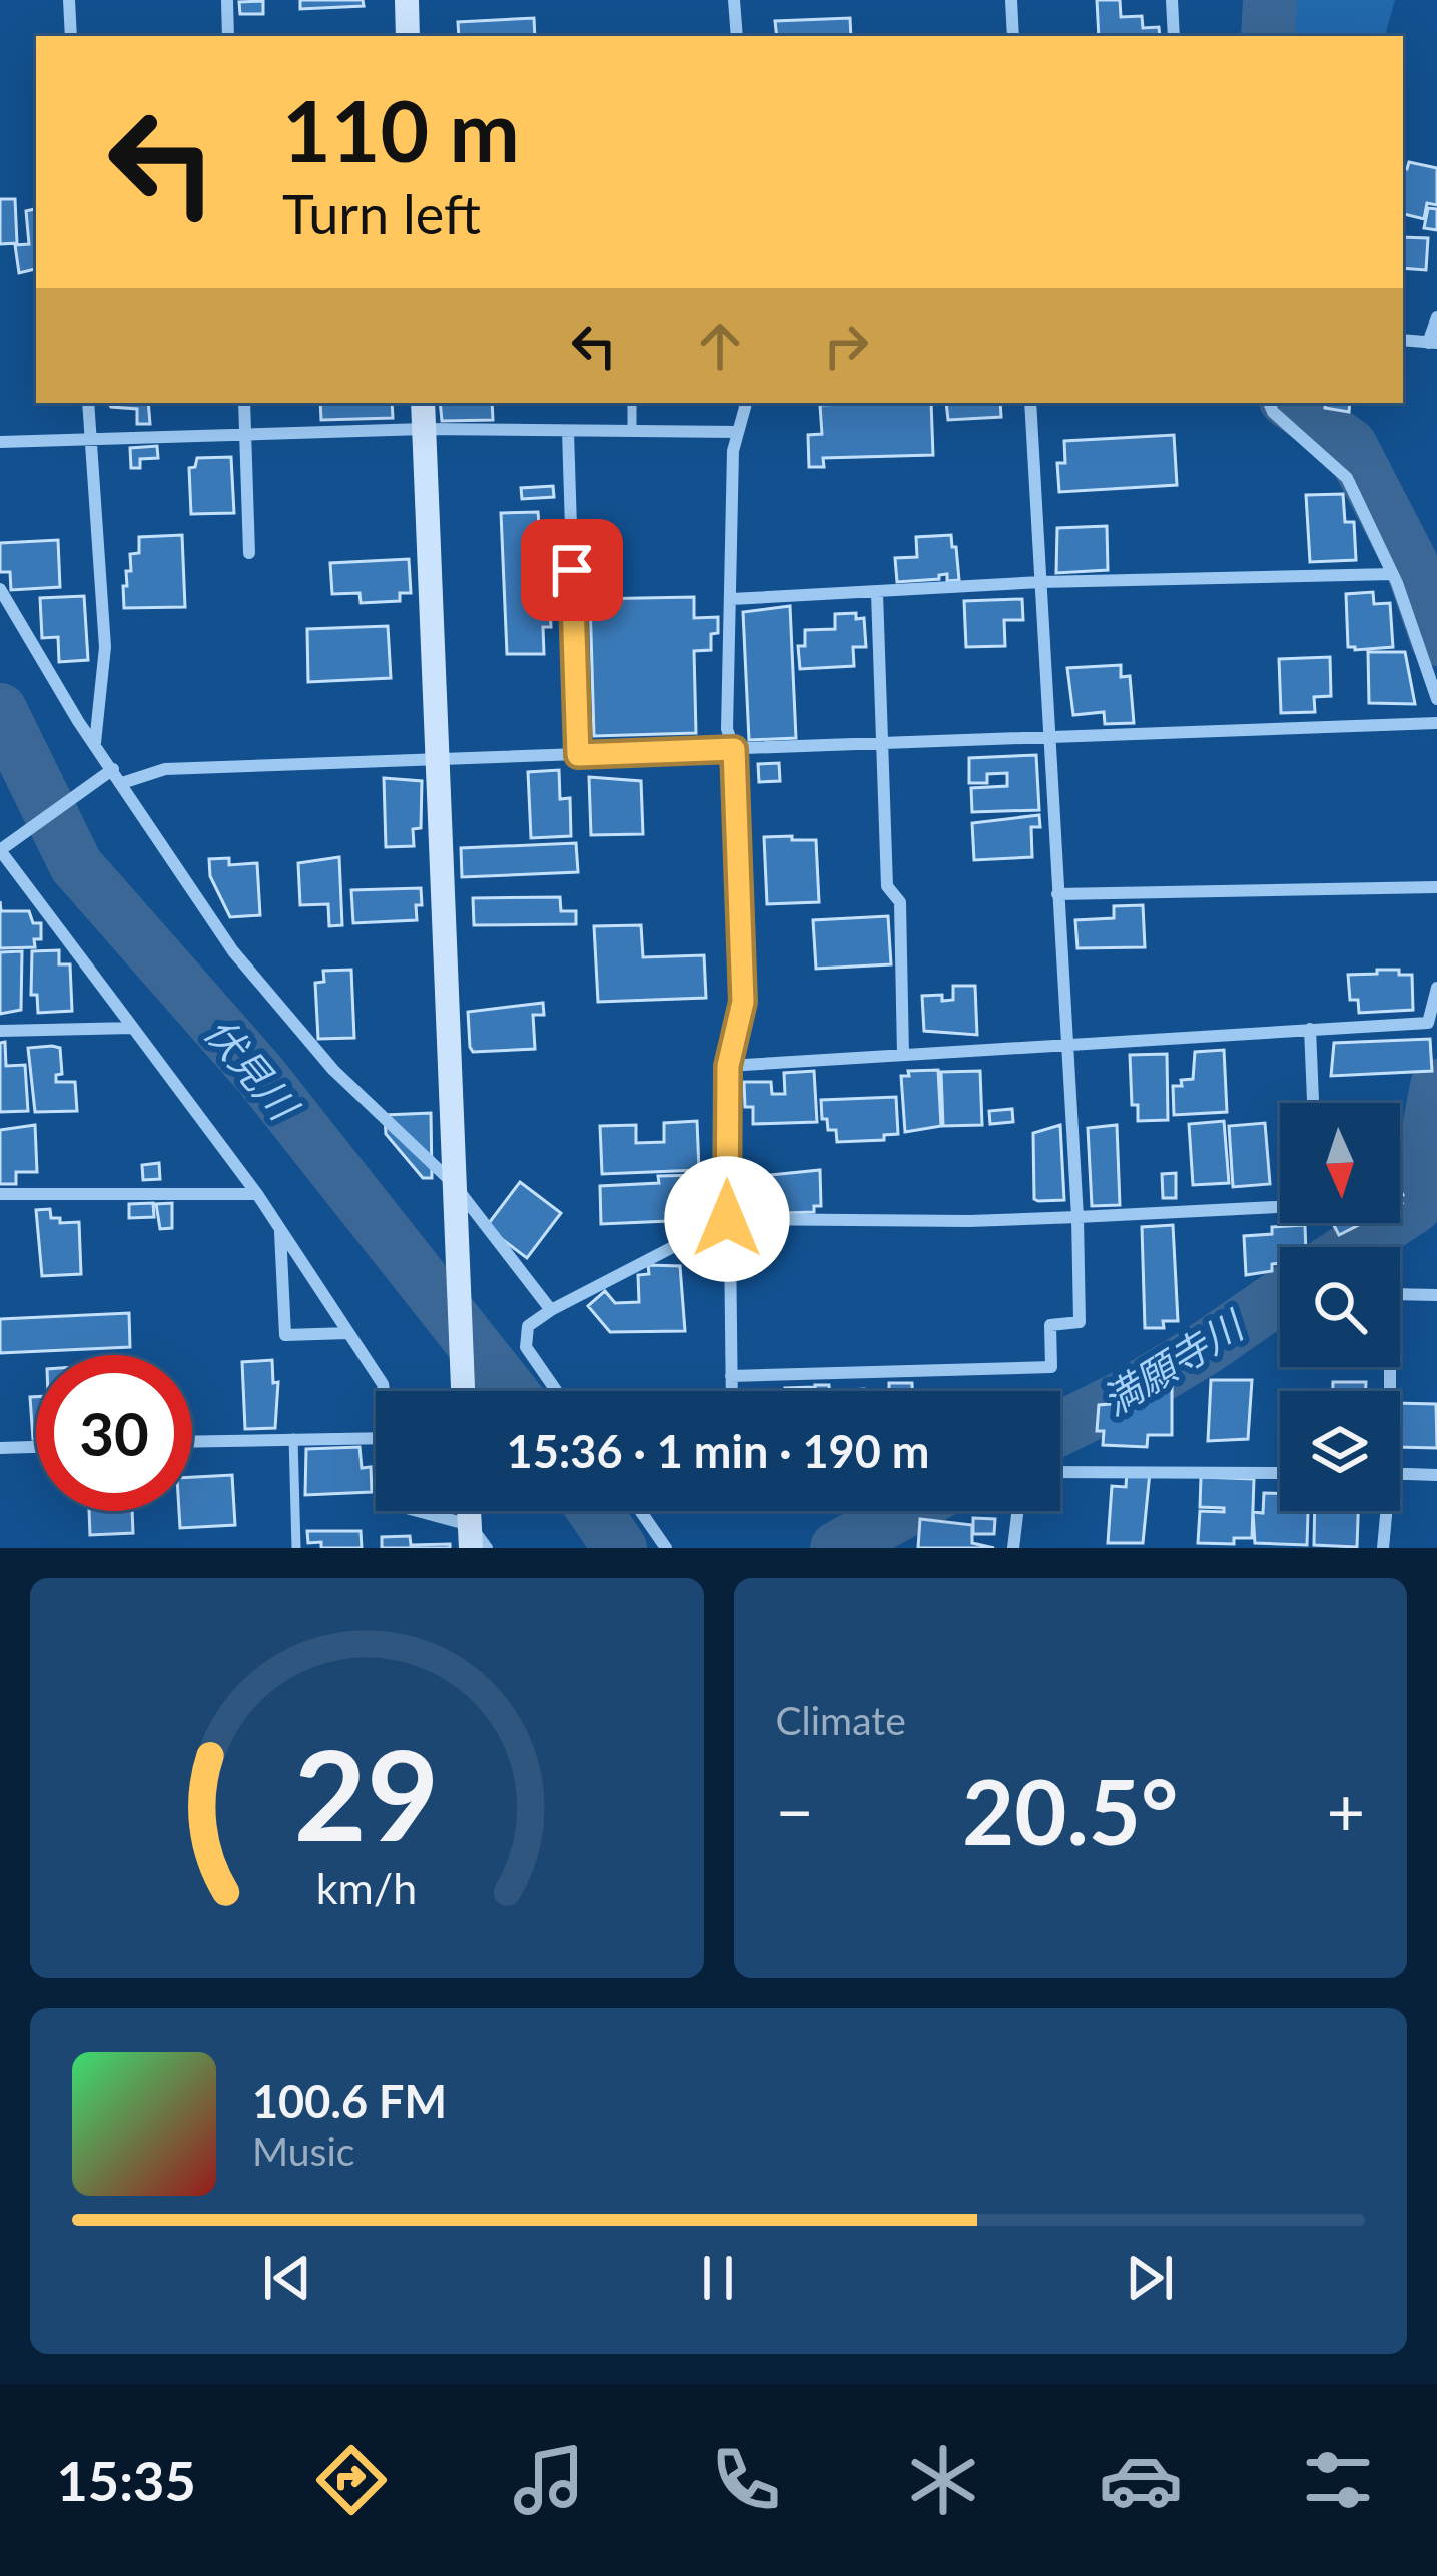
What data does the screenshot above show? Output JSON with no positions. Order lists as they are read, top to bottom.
{
  "water": ["伏見川", "満願寺川"],
  "north": "bottom",
  "page": {
    "turn": ["110 m", "Turn left"],
    "limit": "30",
    "trip": "15:36 · 1 min · 190 m",
    "tile": "Climate",
    "heat": ["−", "20.5°", "+"],
    "song": ["100.6 FM", "Music"],
    "tabs": "15:35",
    "gauge": ["29", "km/h"]
  }
}
